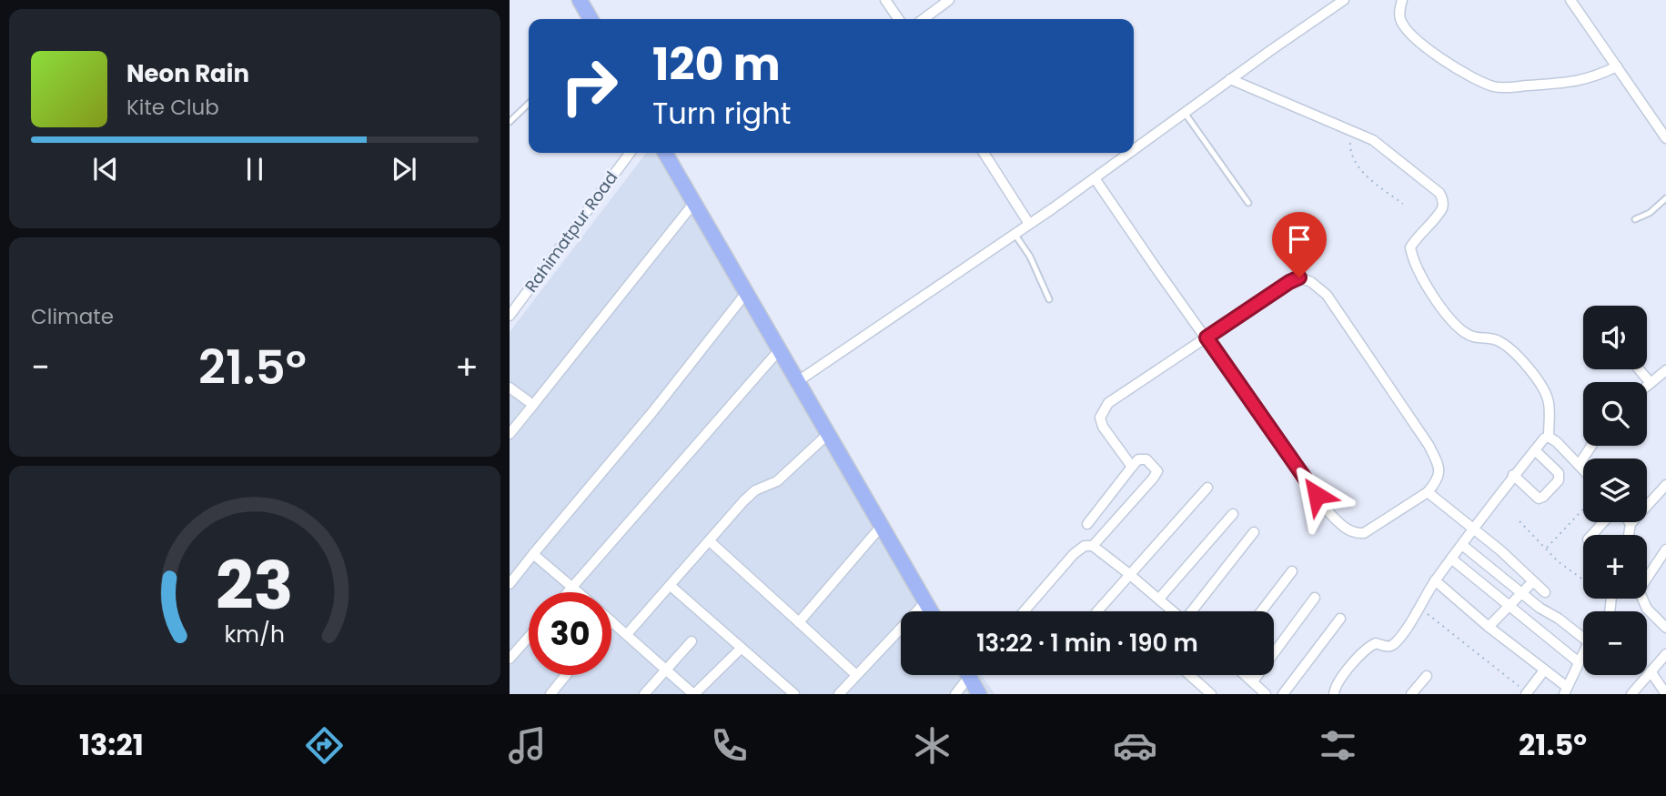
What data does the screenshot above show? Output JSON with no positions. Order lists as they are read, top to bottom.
{
  "streets": {
    "street": ["Rahimatpur Road"]
  },
  "page": {
    "turn": ["120 m", "Turn right"],
    "song": ["Neon Rain", "Kite Club"],
    "tile": "Climate",
    "map_buttons": ["+", "−"],
    "heat": ["−", "21.5°", "+"],
    "limit": "30",
    "trip": "13:22 · 1 min · 190 m",
    "tabs": ["13:21", "21.5°"],
    "gauge": ["23", "km/h"]
  }
}
